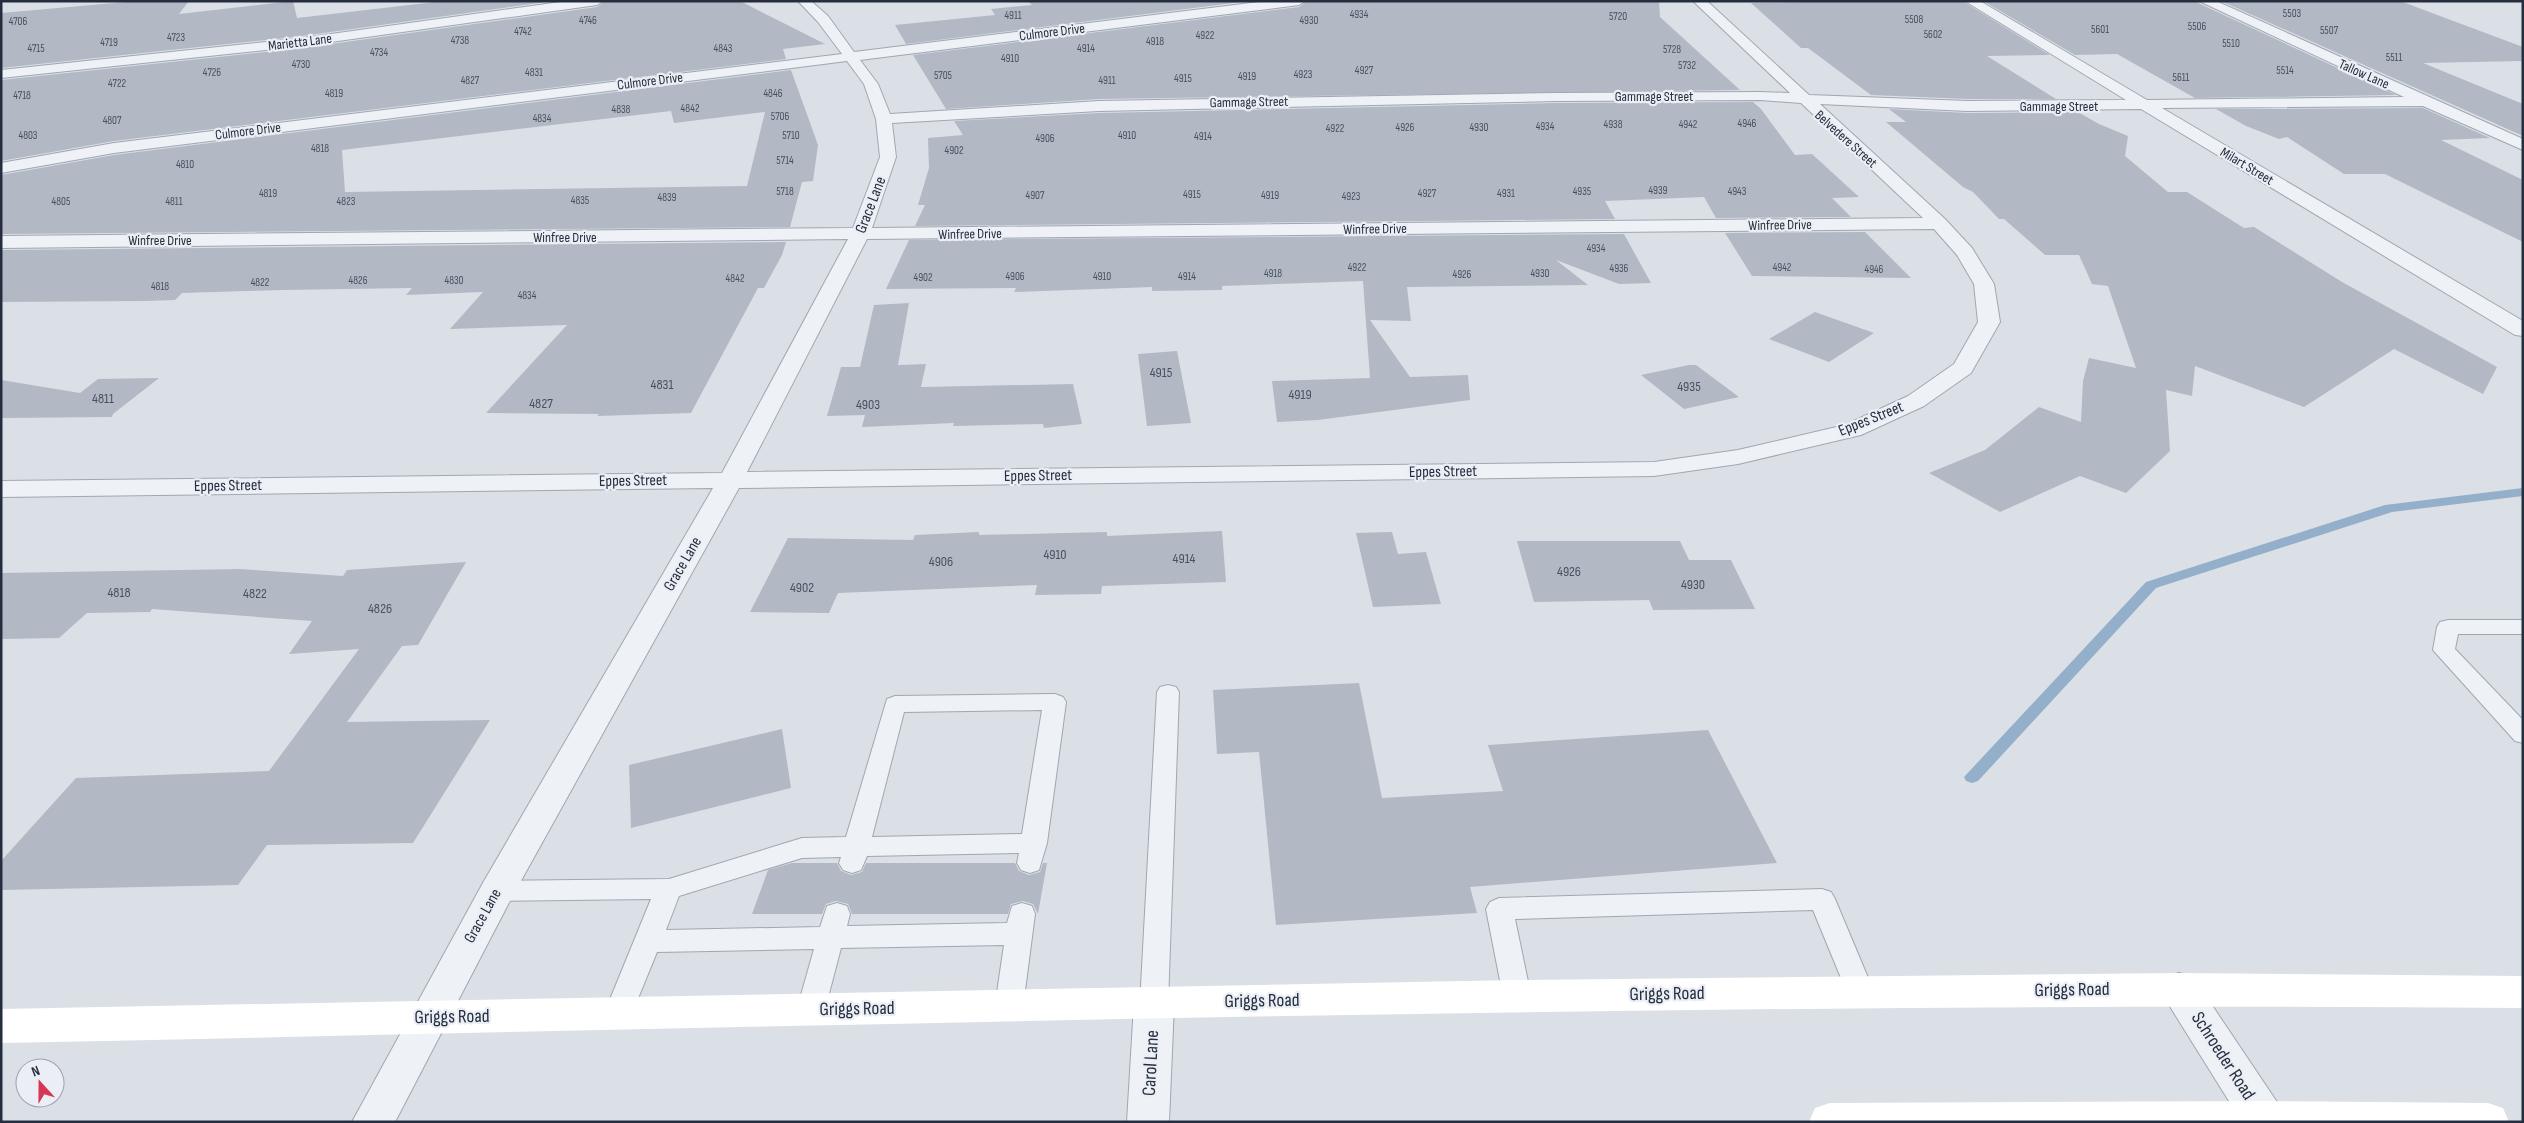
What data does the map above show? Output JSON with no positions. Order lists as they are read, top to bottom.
{
  "streets": {
    "main road": ["Griggs Road"],
    "street": [
      "Culmore Drive",
      "Marietta Lane",
      "Tallow Lane",
      "Gammage Street",
      "Belvedere Street",
      "Milart Street",
      "Grace Lane",
      "Winfree Drive",
      "Eppes Street",
      "Schroeder Road",
      "Carol Lane"
    ]
  },
  "crossings": [
    ["Culmore Drive", "Grace Lane"],
    ["Tallow Lane", "Gammage Street"],
    ["Gammage Street", "Belvedere Street"],
    ["Gammage Street", "Milart Street"],
    ["Gammage Street", "Grace Lane"],
    ["Belvedere Street", "Winfree Drive"],
    ["Belvedere Street", "Eppes Street"],
    ["Grace Lane", "Winfree Drive"],
    ["Grace Lane", "Eppes Street"],
    ["Grace Lane", "Griggs Road"],
    ["Griggs Road", "Schroeder Road"],
    ["Griggs Road", "Carol Lane"]
  ],
  "house_numbers": [
    "5503",
    "4934",
    "4911",
    "5720",
    "5508",
    "4746",
    "4930",
    "4706",
    "5506",
    "5601",
    "5507",
    "4742",
    "5602",
    "4922",
    "4723",
    "4738",
    "4918",
    "4719",
    "5510",
    "4715",
    "4843",
    "4914",
    "5728",
    "4734",
    "5511",
    "4910",
    "4730",
    "5732",
    "4927",
    "5514",
    "4726",
    "4831",
    "4923",
    "5705",
    "4919",
    "5611",
    "4915",
    "4827",
    "4911",
    "4722",
    "4819",
    "4846",
    "4718",
    "4842",
    "4838",
    "5706",
    "4834",
    "4807",
    "4946",
    "4938",
    "4942",
    "4934",
    "4926",
    "4930",
    "4922",
    "4803",
    "5710",
    "4910",
    "4914",
    "4906",
    "4818",
    "4902",
    "5714",
    "4810",
    "4939",
    "5718",
    "4935",
    "4943",
    "4819",
    "4927",
    "4931",
    "4915",
    "4907",
    "4919",
    "4923",
    "4839",
    "4835",
    "4805",
    "4811",
    "4823",
    "4934",
    "4922",
    "4942",
    "4936",
    "4946",
    "4918",
    "4930",
    "4926",
    "4906",
    "4910",
    "4914",
    "4902",
    "4842",
    "4826",
    "4830",
    "4822",
    "4818",
    "4834",
    "4915",
    "4831",
    "4935",
    "4919",
    "4811",
    "4827",
    "4903",
    "4910",
    "4914",
    "4906",
    "4926",
    "4930",
    "4902",
    "4818",
    "4822",
    "4826"
  ],
  "north": "top"
}
